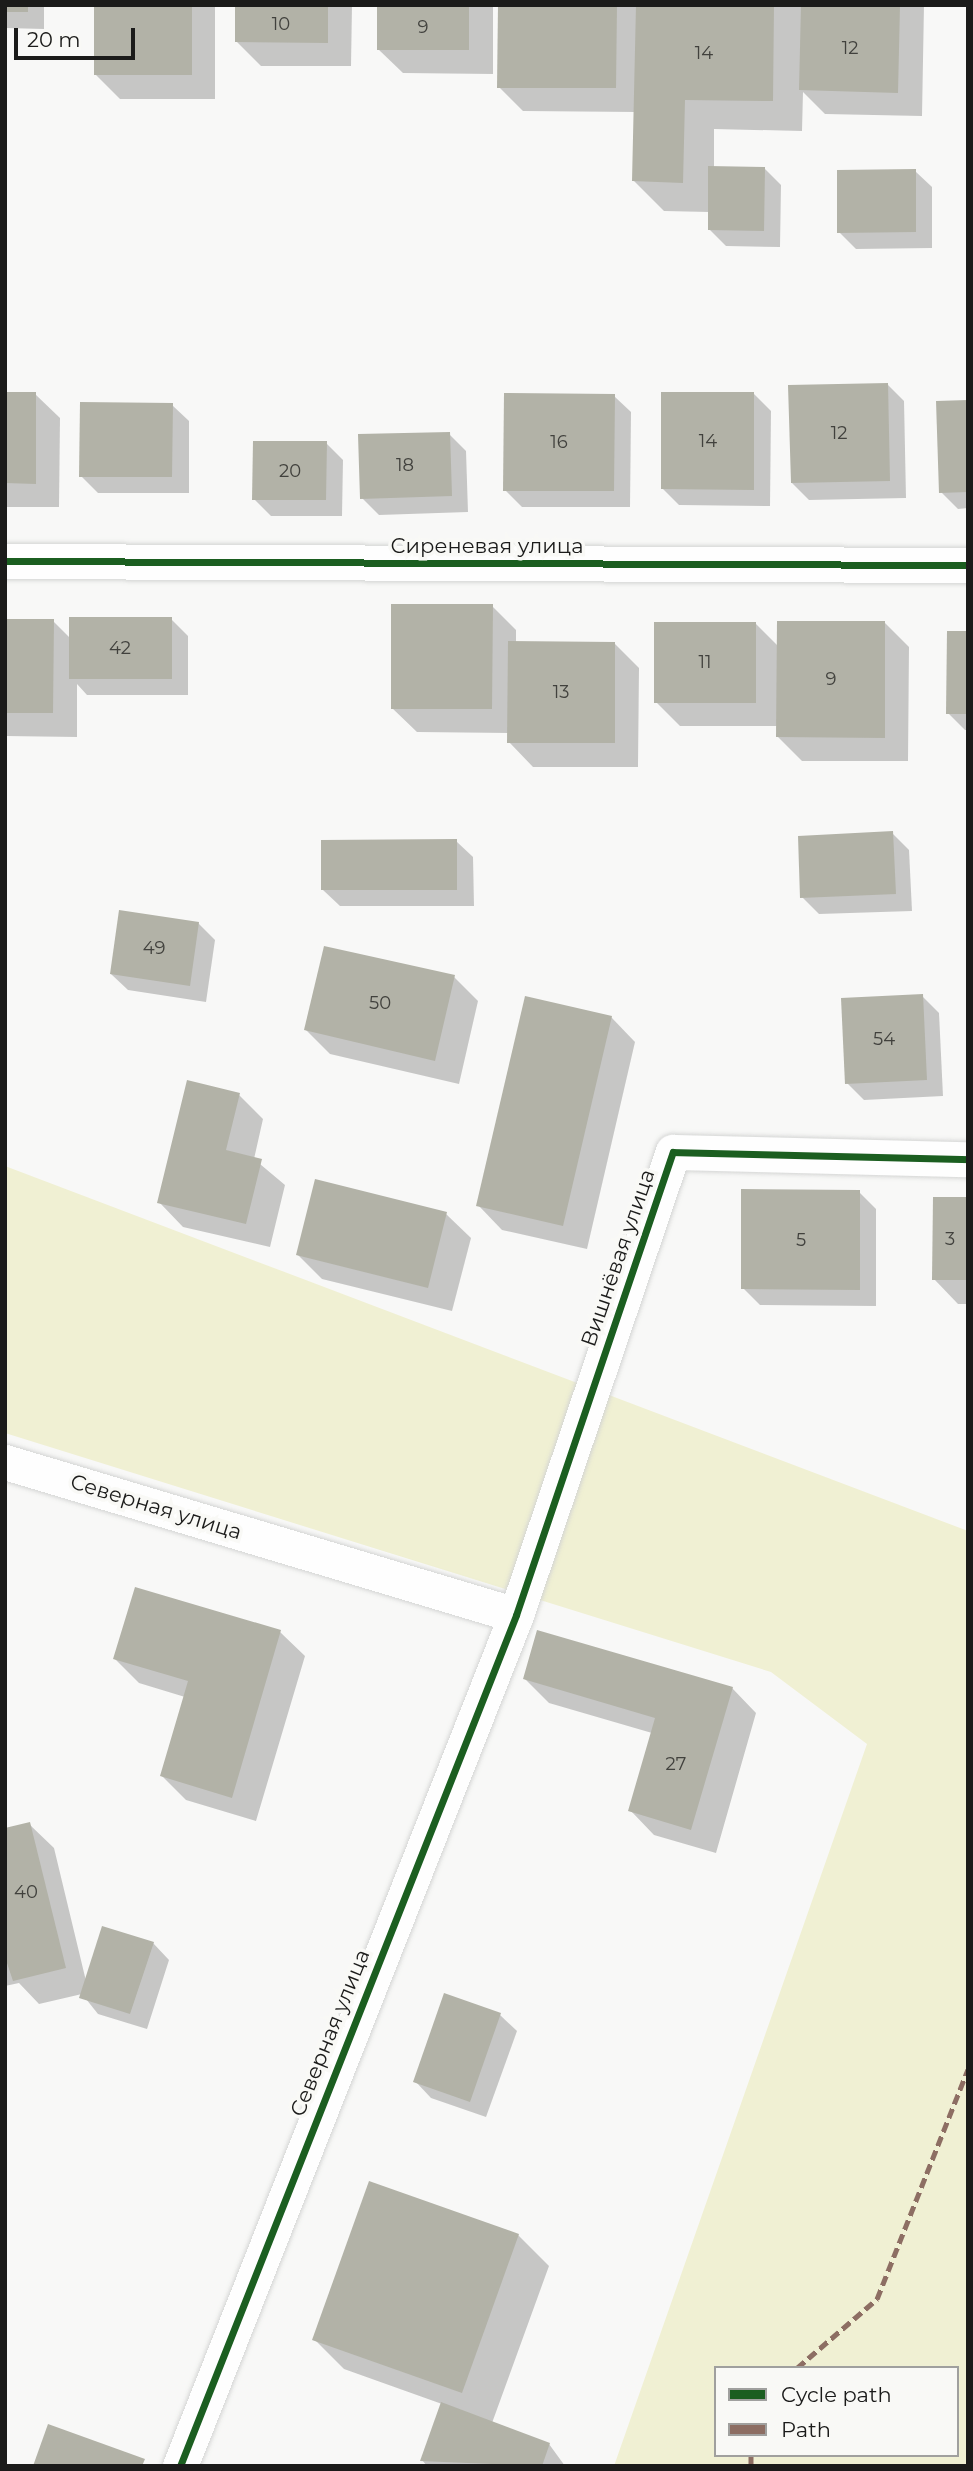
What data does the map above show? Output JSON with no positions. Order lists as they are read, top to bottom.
{
  "streets": {
    "street": ["Сиреневая улица", "Вишнёвая улица", "Северная улица"]
  },
  "crossings": [
    ["Вишнёвая улица", "Северная улица"]
  ],
  "house_numbers": [
    "10",
    "9",
    "12",
    "14",
    "12",
    "14",
    "16",
    "18",
    "20",
    "42",
    "11",
    "9",
    "13",
    "49",
    "50",
    "54",
    "3",
    "5",
    "27",
    "40"
  ],
  "legend": ["Cycle path", "Path"],
  "scale_bar": "20 m"
}
